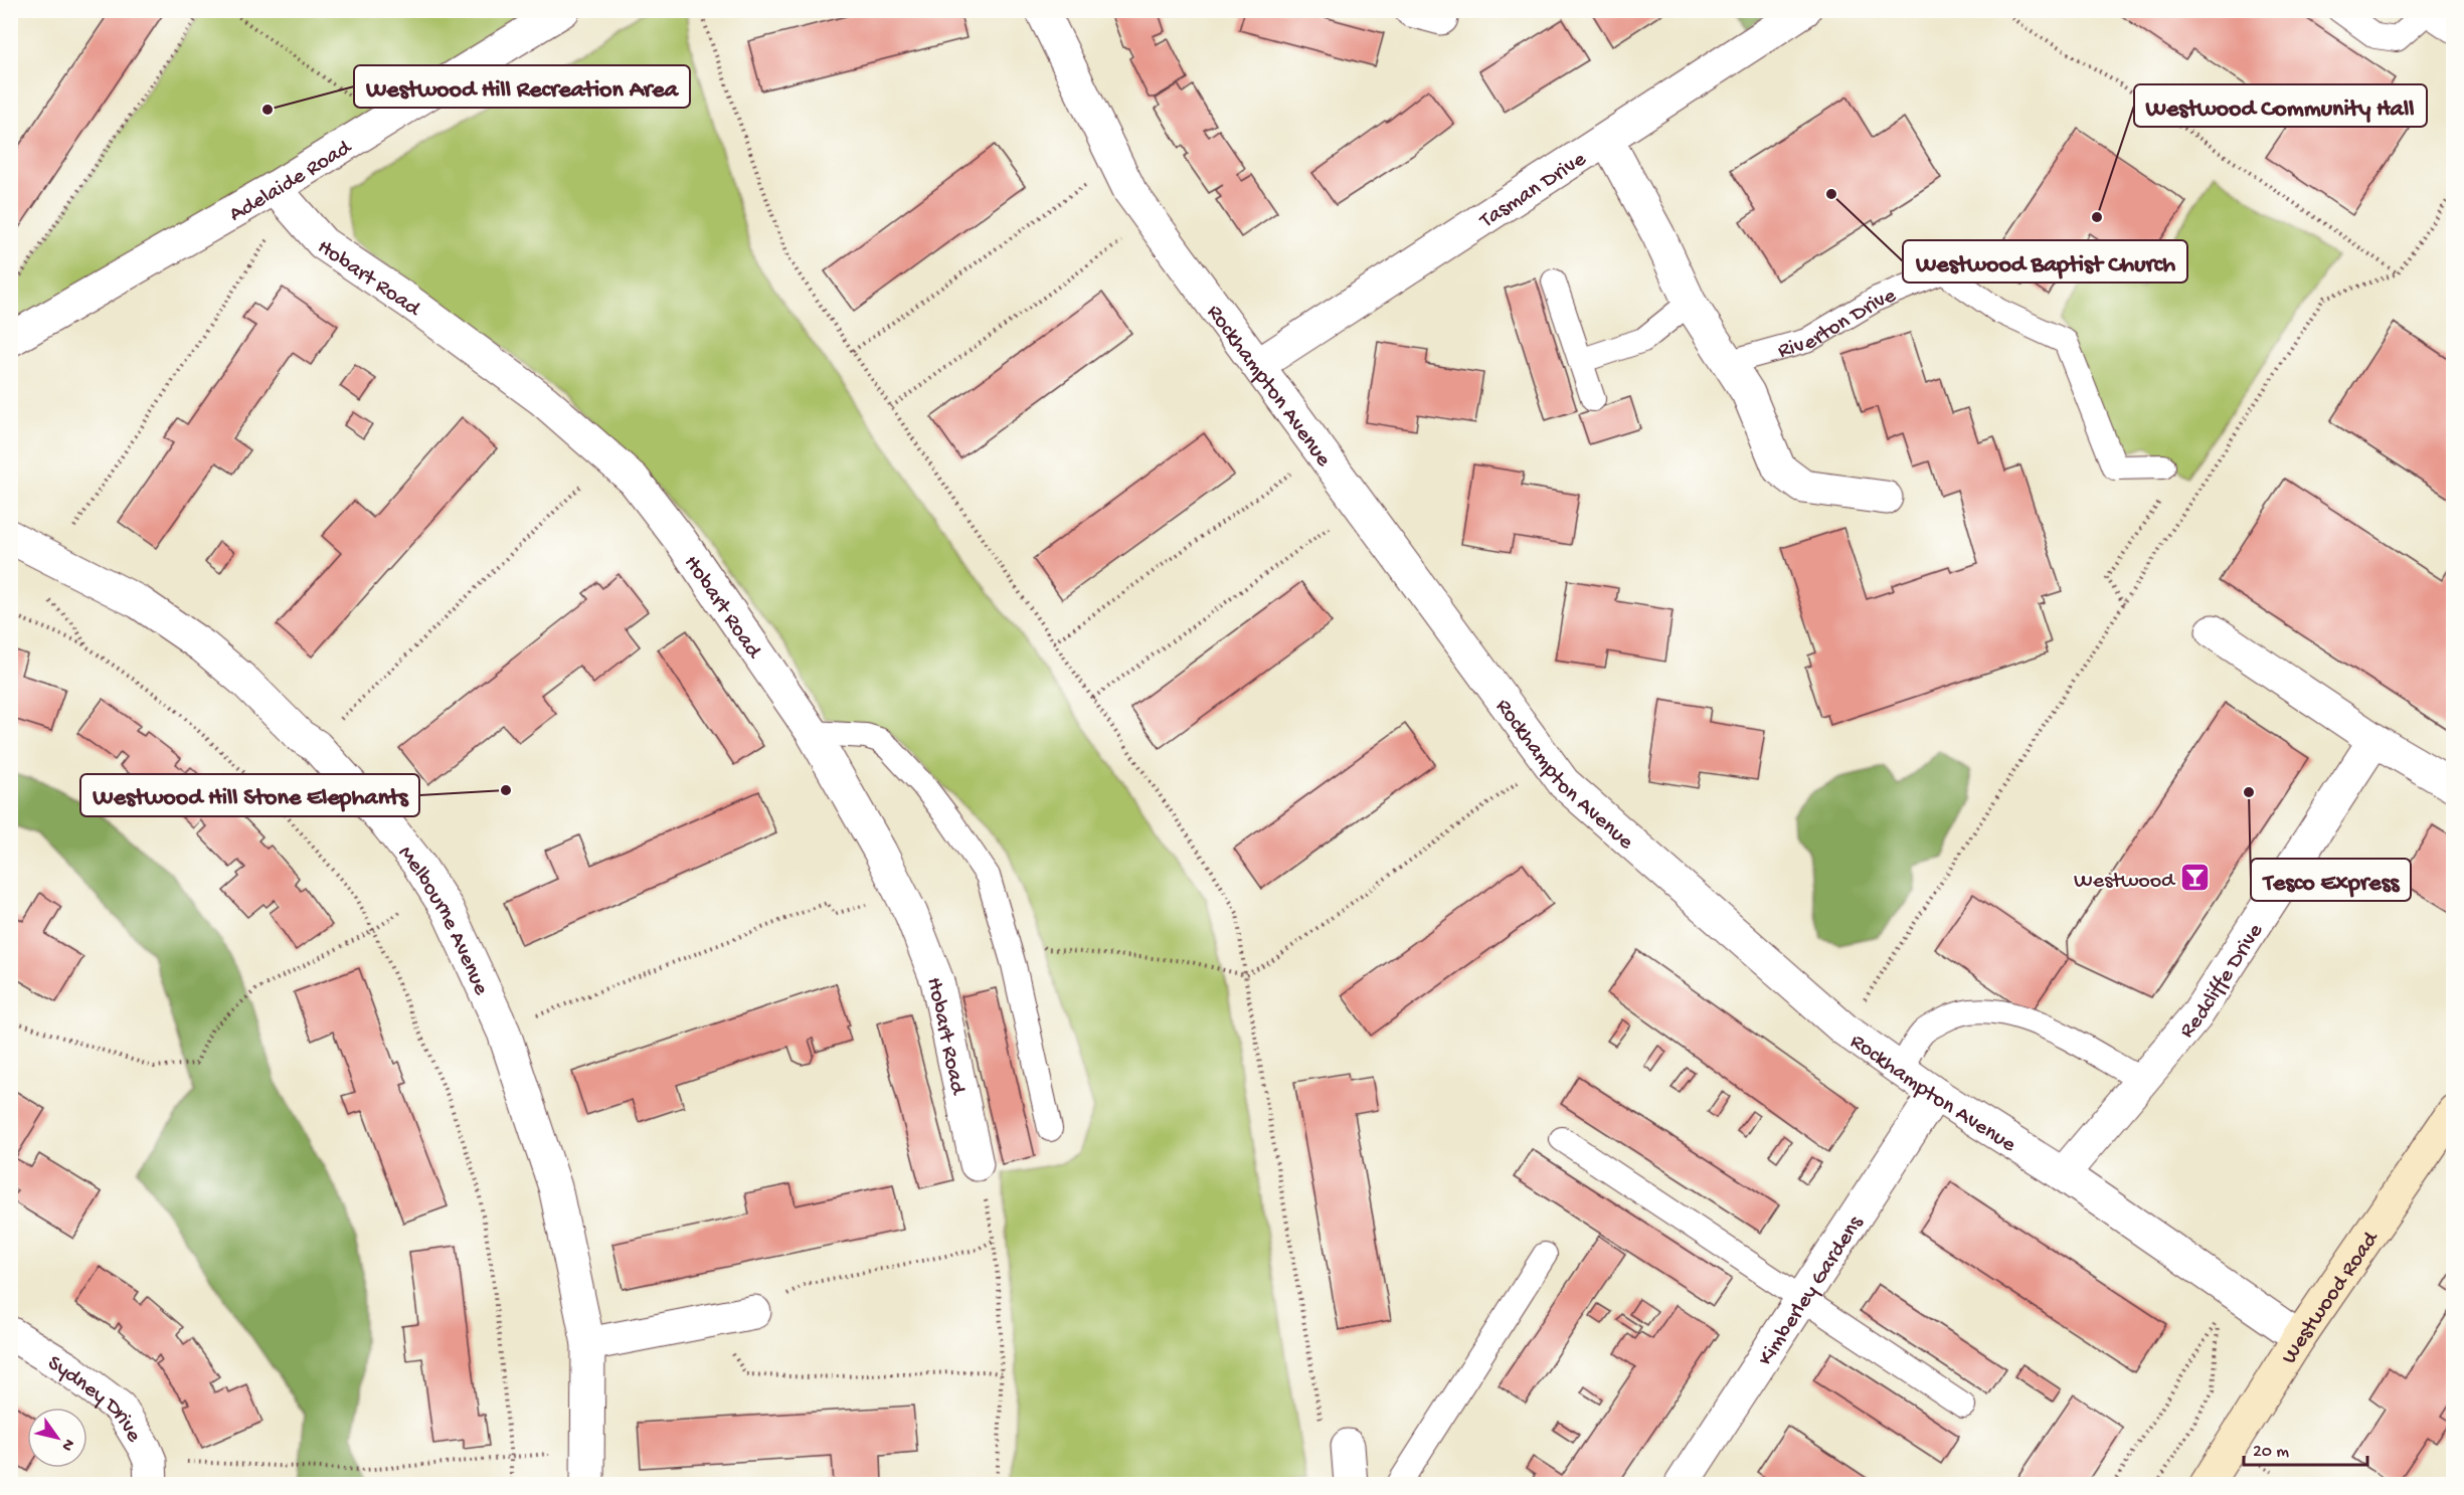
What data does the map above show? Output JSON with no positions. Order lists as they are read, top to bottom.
{
  "streets": {
    "street": [
      "Adelaide Road",
      "Tasman Drive",
      "Hobart Road",
      "Rockhampton Avenue",
      "Melbourne Avenue",
      "Redcliffe Drive",
      "Kimberley Gardens",
      "Westwood Road",
      "Sydney Drive"
    ],
    "lane": ["Riverton Drive"]
  },
  "crossings": [
    ["Adelaide Road", "Hobart Road"],
    ["Tasman Drive", "Rockhampton Avenue"],
    ["Rockhampton Avenue", "Redcliffe Drive"],
    ["Rockhampton Avenue", "Kimberley Gardens"],
    ["Rockhampton Avenue", "Westwood Road"]
  ],
  "places": {
    "other": [
      "Westwood Hill Recreation Area",
      "Westwood Baptist Church",
      "Westwood Community Hall",
      "Westwood Hill Stone Elephants",
      "Tesco Express"
    ],
    "bar": ["Westwood"]
  },
  "scale_bar": "20 m",
  "north": "bottom right"
}
